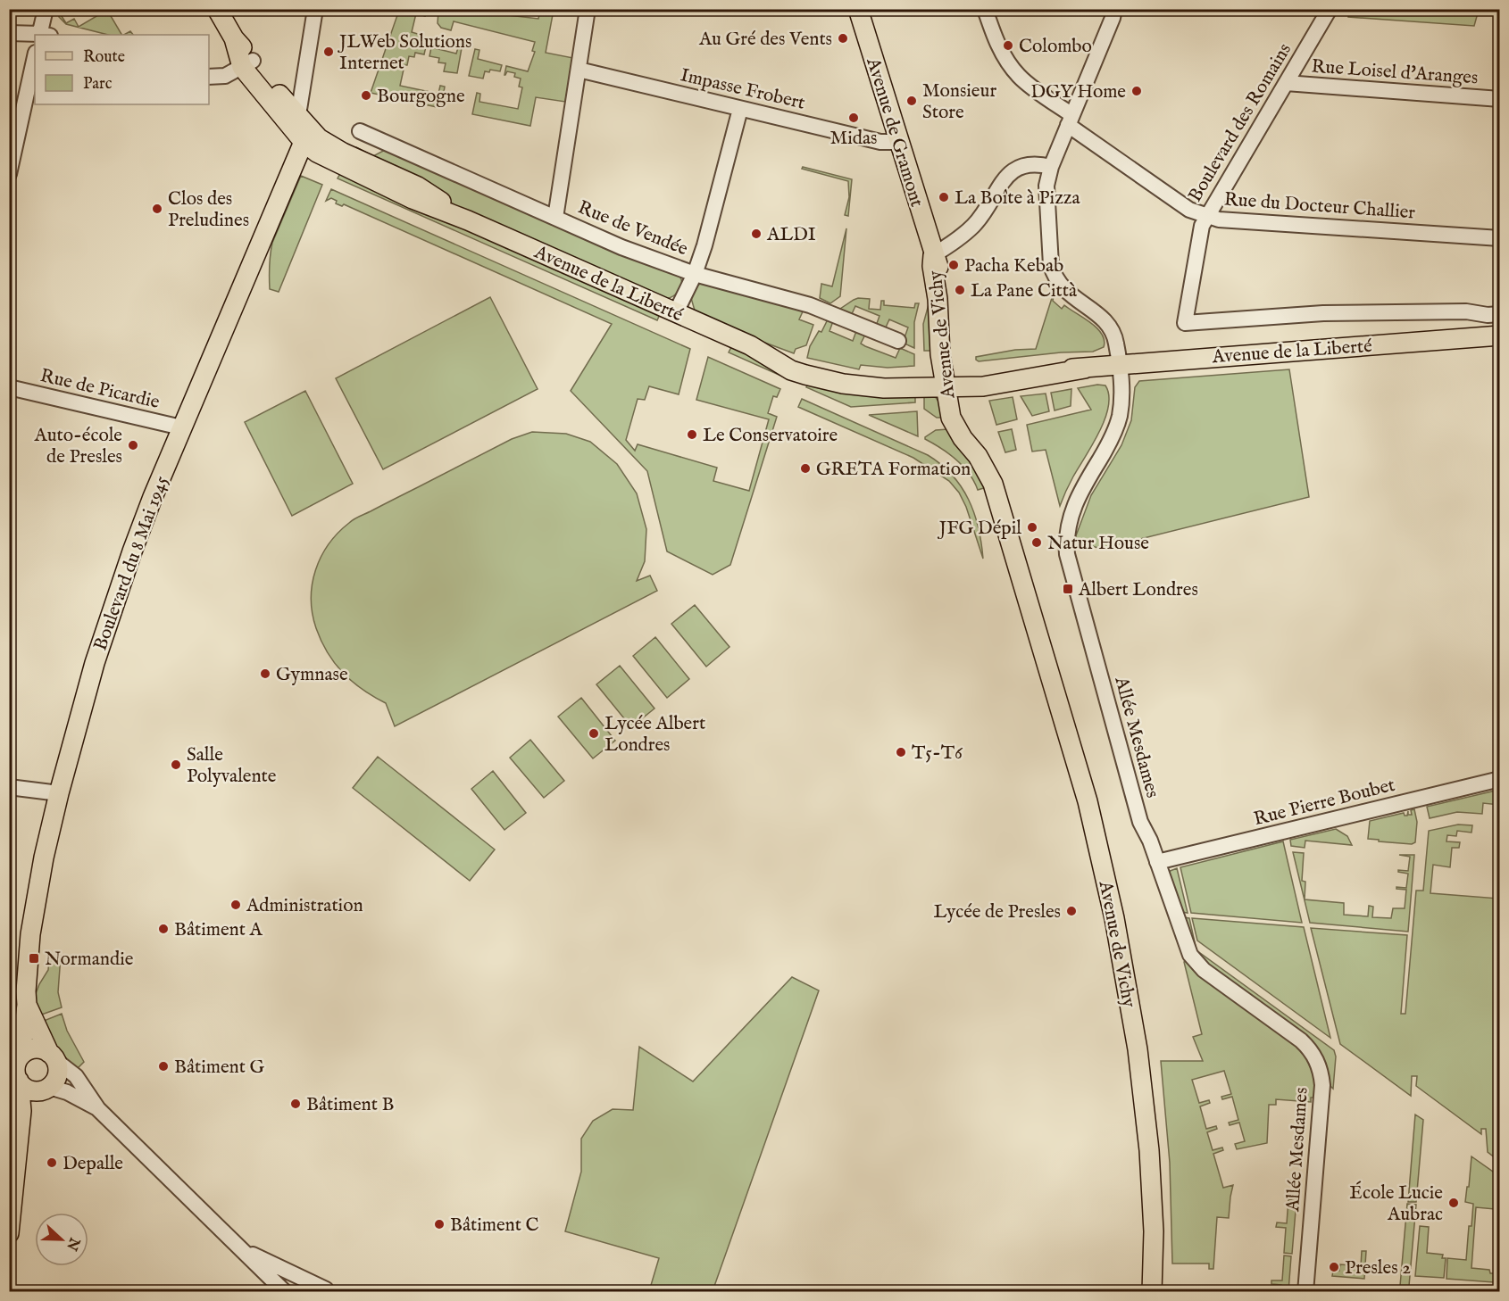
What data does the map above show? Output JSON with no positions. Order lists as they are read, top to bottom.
{
  "streets": {
    "main road": [
      "Avenue de Gramont",
      "Avenue de la Liberté",
      "Avenue de Vichy",
      "Boulevard du 8 Mai 1945"
    ],
    "street": [
      "Rue Loisel d'Aranges",
      "Impasse Frobert",
      "Boulevard des Romains",
      "Rue du Docteur Challier",
      "Rue de Vendée",
      "Rue de Picardie",
      "Allée Mesdames",
      "Rue Pierre Boubet"
    ]
  },
  "crossings": [
    ["Rue Loisel d'Aranges", "Boulevard des Romains"],
    ["Impasse Frobert", "Avenue de Gramont"],
    ["Boulevard des Romains", "Rue du Docteur Challier"],
    ["Avenue de Gramont", "Avenue de Vichy"],
    ["Rue du Docteur Challier", "Allée Mesdames"],
    ["Avenue de la Liberté", "Avenue de Vichy"],
    ["Avenue de la Liberté", "Boulevard du 8 Mai 1945"],
    ["Avenue de la Liberté", "Allée Mesdames"],
    ["Rue de Picardie", "Boulevard du 8 Mai 1945"],
    ["Allée Mesdames", "Rue Pierre Boubet"]
  ],
  "places": {
    "other": [
      "Au Gré des Vents",
      "Colombo",
      "JLWeb Solutions Internet",
      "DGY Home",
      "Bourgogne",
      "Monsieur Store",
      "Midas",
      "La Boîte à Pizza",
      "Clos des Preludines",
      "ALDI",
      "Pacha Kebab",
      "La Pane Città",
      "Le Conservatoire",
      "Auto-école de Presles",
      "GRETA Formation",
      "JFG Dépil",
      "Natur House",
      "Gymnase",
      "Lycée Albert Londres",
      "T5-T6",
      "Salle Polyvalente",
      "Administration",
      "Lycée de Presles",
      "Bâtiment A",
      "Bâtiment G",
      "Bâtiment B",
      "Depalle",
      "École Lucie Aubrac",
      "Bâtiment C",
      "Presles 2"
    ],
    "transit": ["Albert Londres", "Normandie"]
  },
  "legend": ["Route", "Parc"],
  "north": "right"
}
